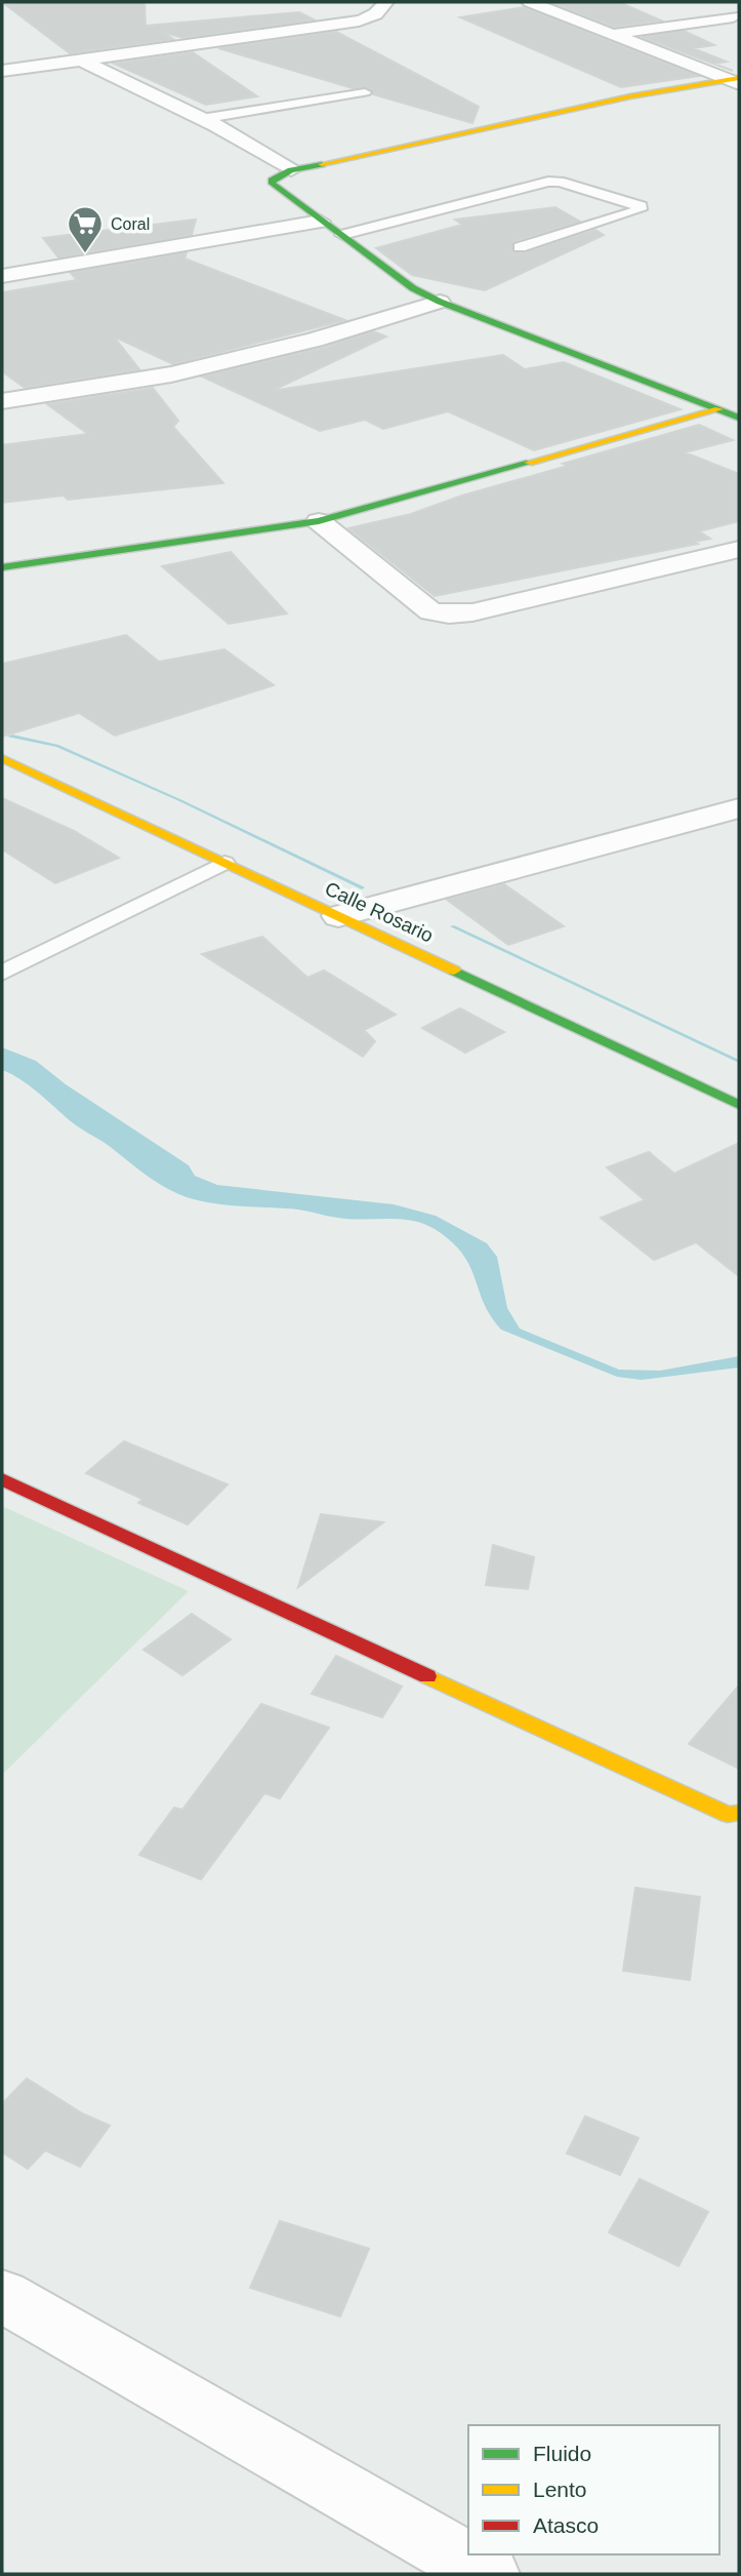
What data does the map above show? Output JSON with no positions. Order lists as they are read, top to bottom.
{
  "streets": {
    "street": ["Calle Rosario"]
  },
  "places": {
    "supermarket": ["Coral"]
  },
  "legend": ["Fluido", "Lento", "Atasco"]
}
